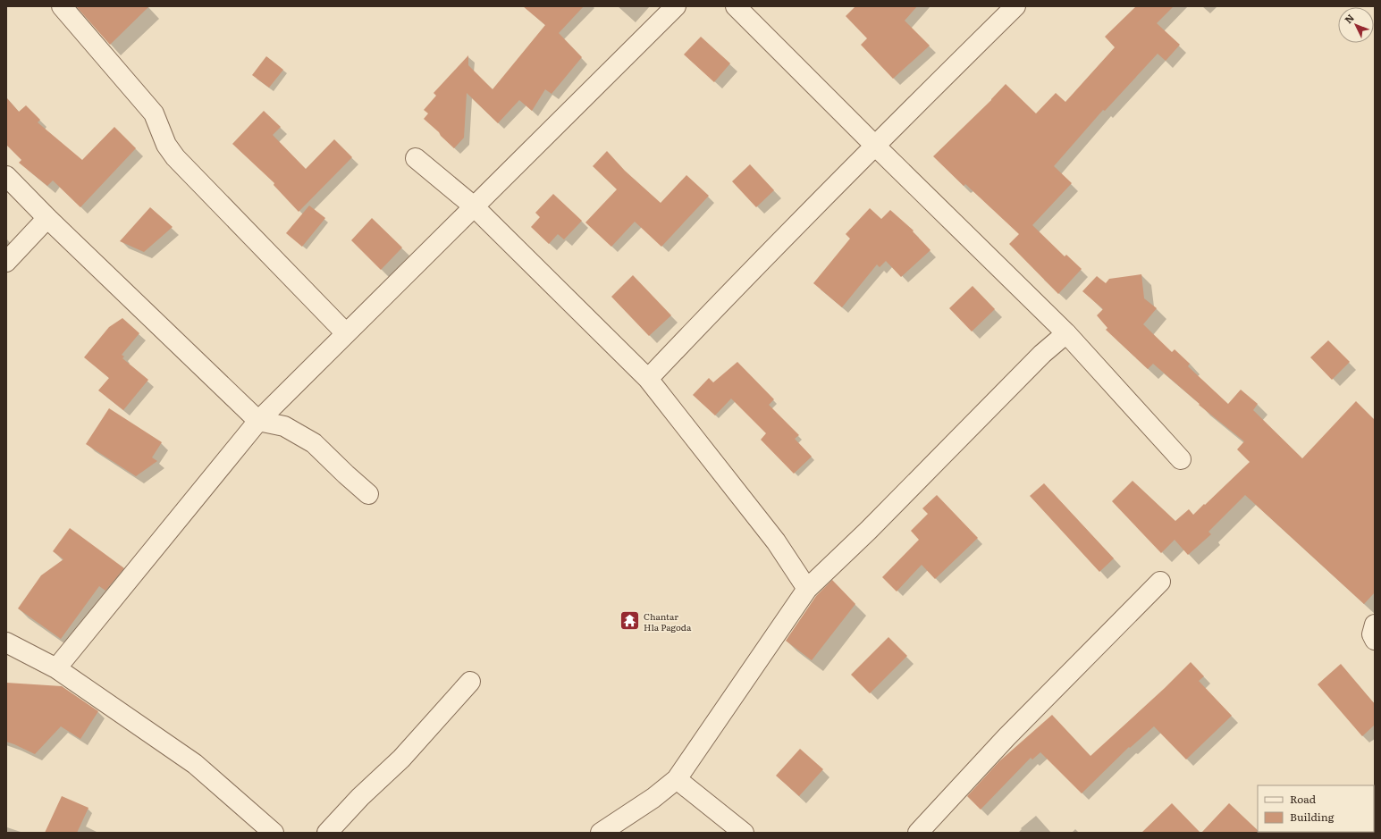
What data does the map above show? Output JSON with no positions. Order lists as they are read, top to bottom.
{
  "places": {
    "temple": ["Chantar Hla Pagoda"]
  },
  "legend": ["Road", "Building"],
  "north": "top left"
}
